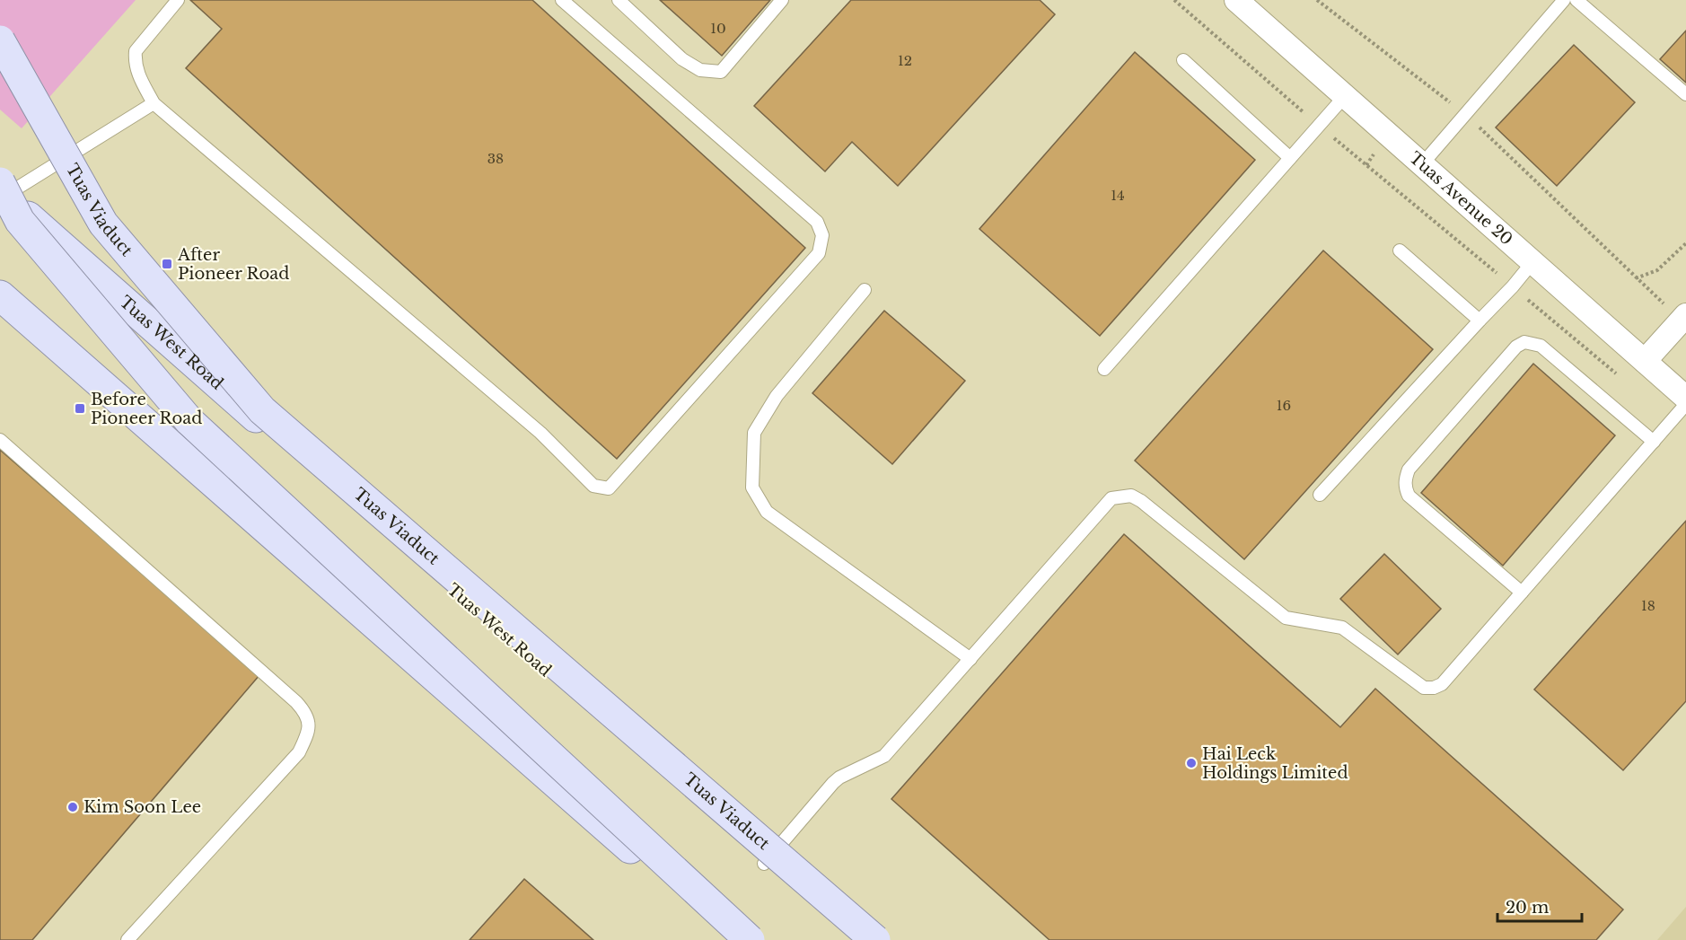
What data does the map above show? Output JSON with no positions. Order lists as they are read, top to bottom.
{
  "streets": {
    "main road": ["Tuas Viaduct", "Tuas West Road"],
    "street": ["Tuas Avenue 20"]
  },
  "places": {
    "transit": ["After Pioneer Road", "Before Pioneer Road"],
    "other": ["Hai Leck Holdings Limited", "Kim Soon Lee"]
  },
  "house_numbers": [
    "10",
    "12",
    "38",
    "14",
    "16",
    "18"
  ],
  "scale_bar": "20 m"
}
